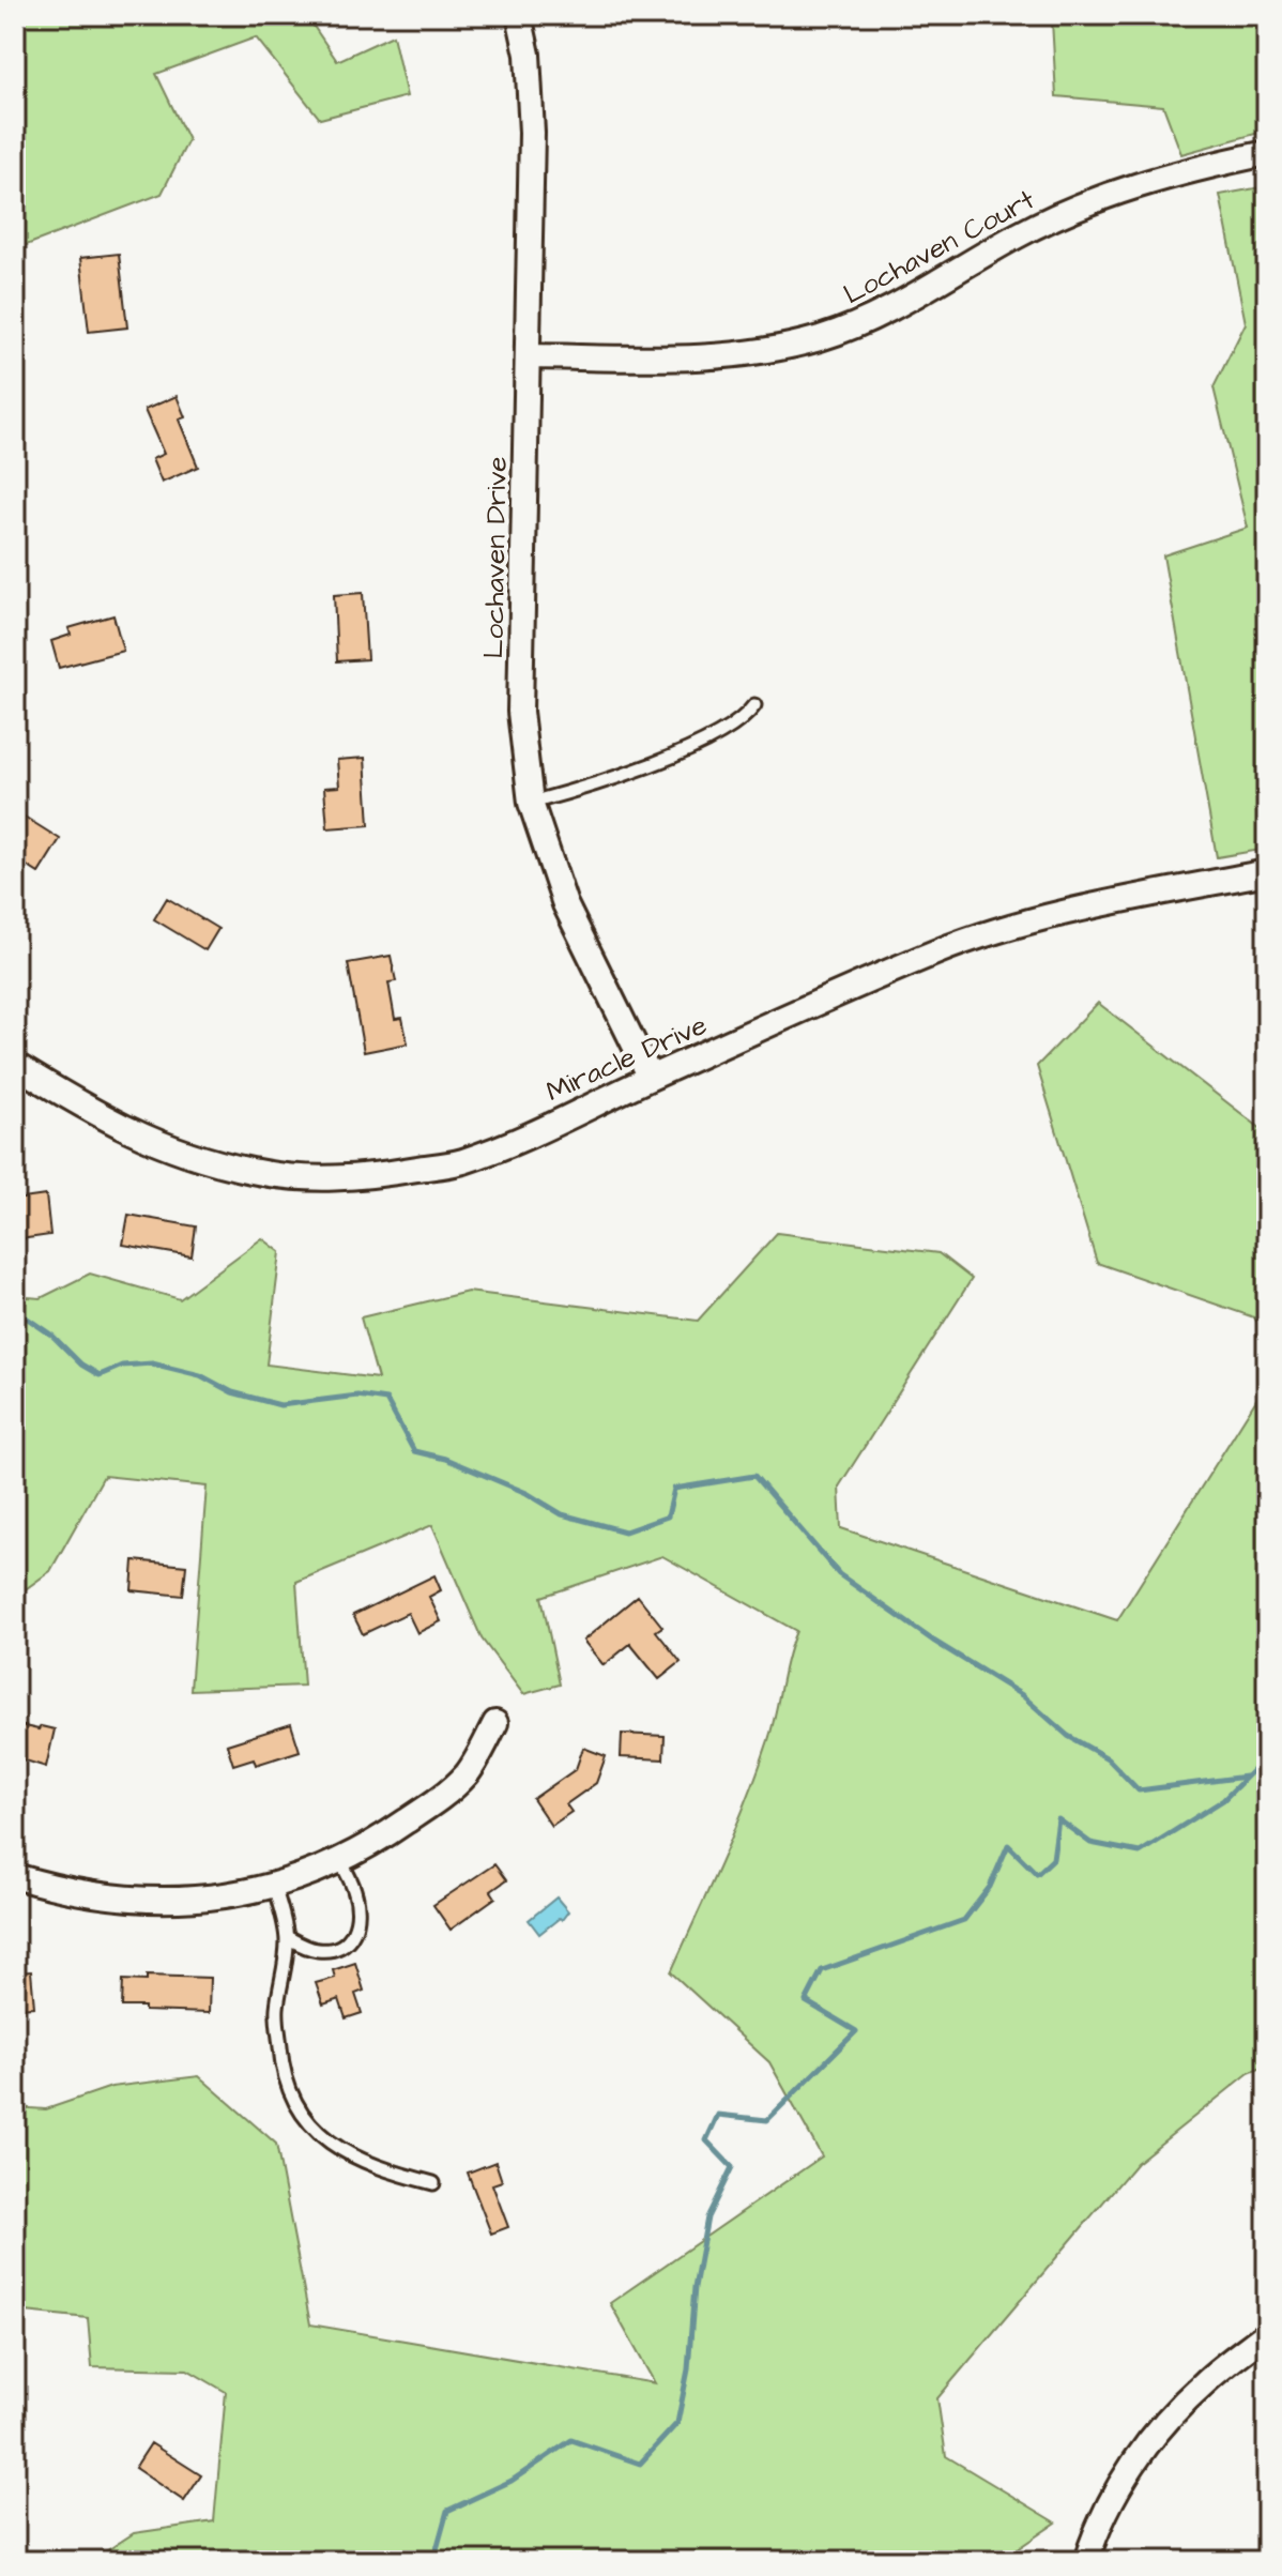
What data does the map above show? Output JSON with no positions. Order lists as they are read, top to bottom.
{
  "streets": {
    "street": ["Lochaven Court", "Lochaven Drive", "Miracle Drive"]
  },
  "crossings": [
    ["Lochaven Court", "Lochaven Drive"],
    ["Lochaven Drive", "Miracle Drive"]
  ]
}
